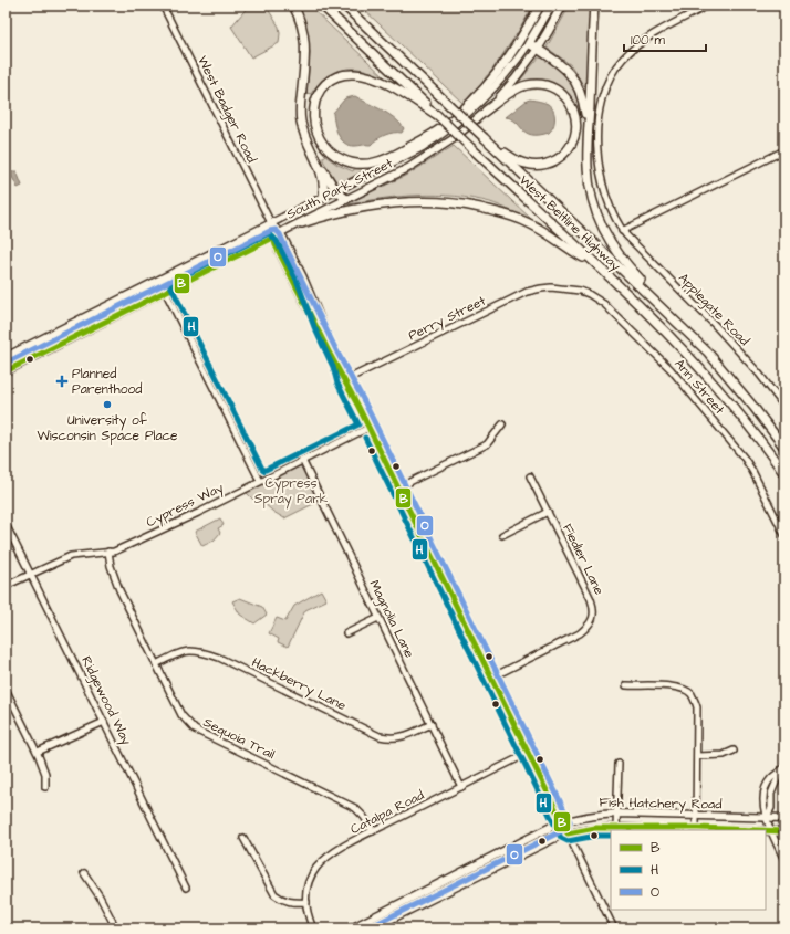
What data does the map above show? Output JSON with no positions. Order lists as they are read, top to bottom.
{
  "streets": {
    "highway": ["West Beltline Highway"],
    "main road": ["South Park Street", "Fish Hatchery Road"],
    "street": [
      "West Badger Road",
      "Applegate Road",
      "Perry Street",
      "Ann Street",
      "Cypress Way",
      "Fiedler Lane",
      "Magnolia Lane",
      "Hackberry Lane",
      "Ridgewood Way",
      "Sequoia Trail",
      "Catalpa Road"
    ]
  },
  "crossings": [
    ["West Badger Road", "South Park Street"],
    ["West Badger Road", "Perry Street"],
    ["West Badger Road", "Cypress Way"],
    ["West Badger Road", "Fiedler Lane"],
    ["West Badger Road", "Fish Hatchery Road"],
    ["West Badger Road", "Catalpa Road"],
    ["Perry Street", "Ann Street"],
    ["Cypress Way", "Magnolia Lane"],
    ["Cypress Way", "Ridgewood Way"],
    ["Cypress Way", "Sequoia Trail"],
    ["Magnolia Lane", "Hackberry Lane"],
    ["Magnolia Lane", "Catalpa Road"],
    ["Hackberry Lane", "Sequoia Trail"],
    ["Sequoia Trail", "Catalpa Road"]
  ],
  "parks": ["Cypress Spray Park"],
  "places": {
    "health": ["Planned Parenthood"],
    "other": ["University of Wisconsin Space Place"]
  },
  "lines": ["transit line O", "transit line H", "transit line B"],
  "legend": ["B", "H", "O"],
  "scale_bar": "100 m"
}
